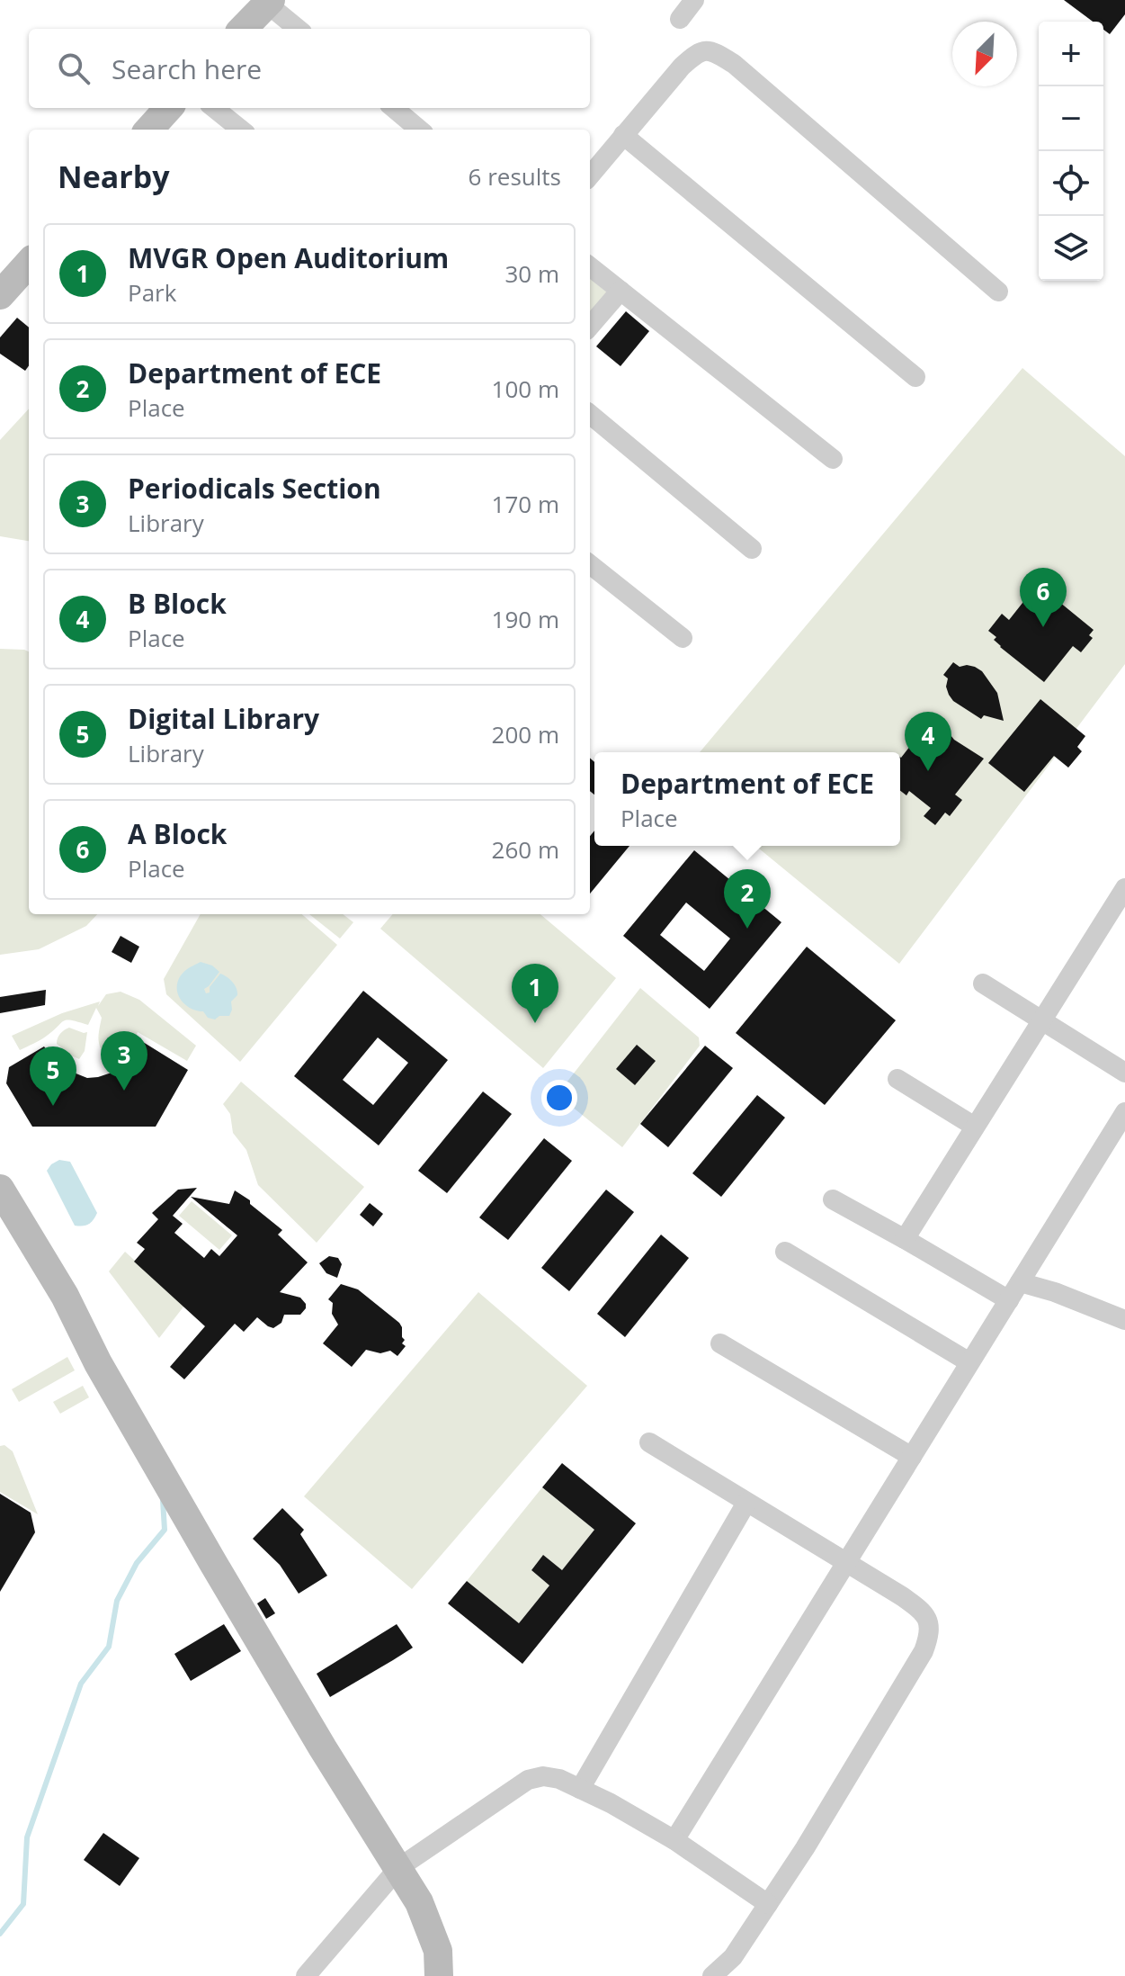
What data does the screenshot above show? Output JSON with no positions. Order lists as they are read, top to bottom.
{
  "north": "bottom left",
  "page": {
    "map_buttons": ["+", "−"],
    "search": "Search here",
    "heading": ["Nearby", "6 results"],
    "list": [
      {
        "mark": "1",
        "name": "MVGR Open Auditorium",
        "note": "Park",
        "value": "30 m"
      },
      {
        "mark": "2",
        "name": "Department of ECE",
        "note": "Place",
        "value": "100 m"
      },
      {
        "mark": "3",
        "name": "Periodicals Section",
        "note": "Library",
        "value": "170 m"
      },
      {
        "mark": "4",
        "name": "B Block",
        "note": "Place",
        "value": "190 m"
      },
      {
        "mark": "5",
        "name": "Digital Library",
        "note": "Library",
        "value": "200 m"
      },
      {
        "mark": "6",
        "name": "A Block",
        "note": "Place",
        "value": "260 m"
      }
    ],
    "pins": [
      "6",
      "4",
      "2",
      "1",
      "3",
      "5"
    ],
    "popup": ["Department of ECE", "Place"]
  }
}
